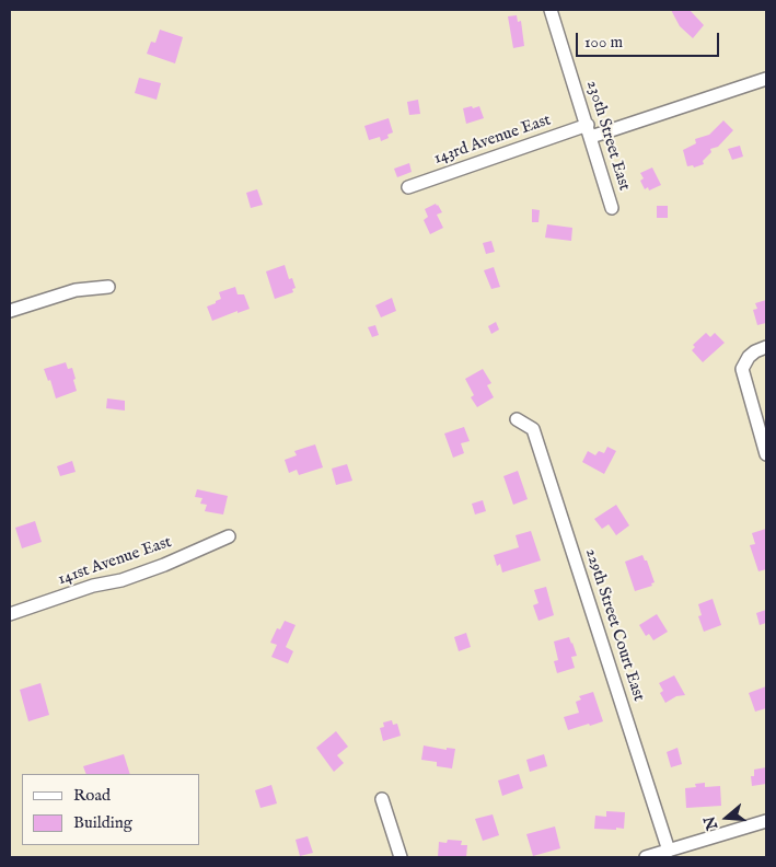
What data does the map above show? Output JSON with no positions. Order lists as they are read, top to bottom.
{
  "streets": {
    "street": [
      "230th Street East",
      "143rd Avenue East",
      "141st Avenue East",
      "229th Street Court East"
    ]
  },
  "crossings": [
    ["230th Street East", "143rd Avenue East"]
  ],
  "legend": ["Road", "Building"],
  "scale_bar": "100 m",
  "north": "left"
}
